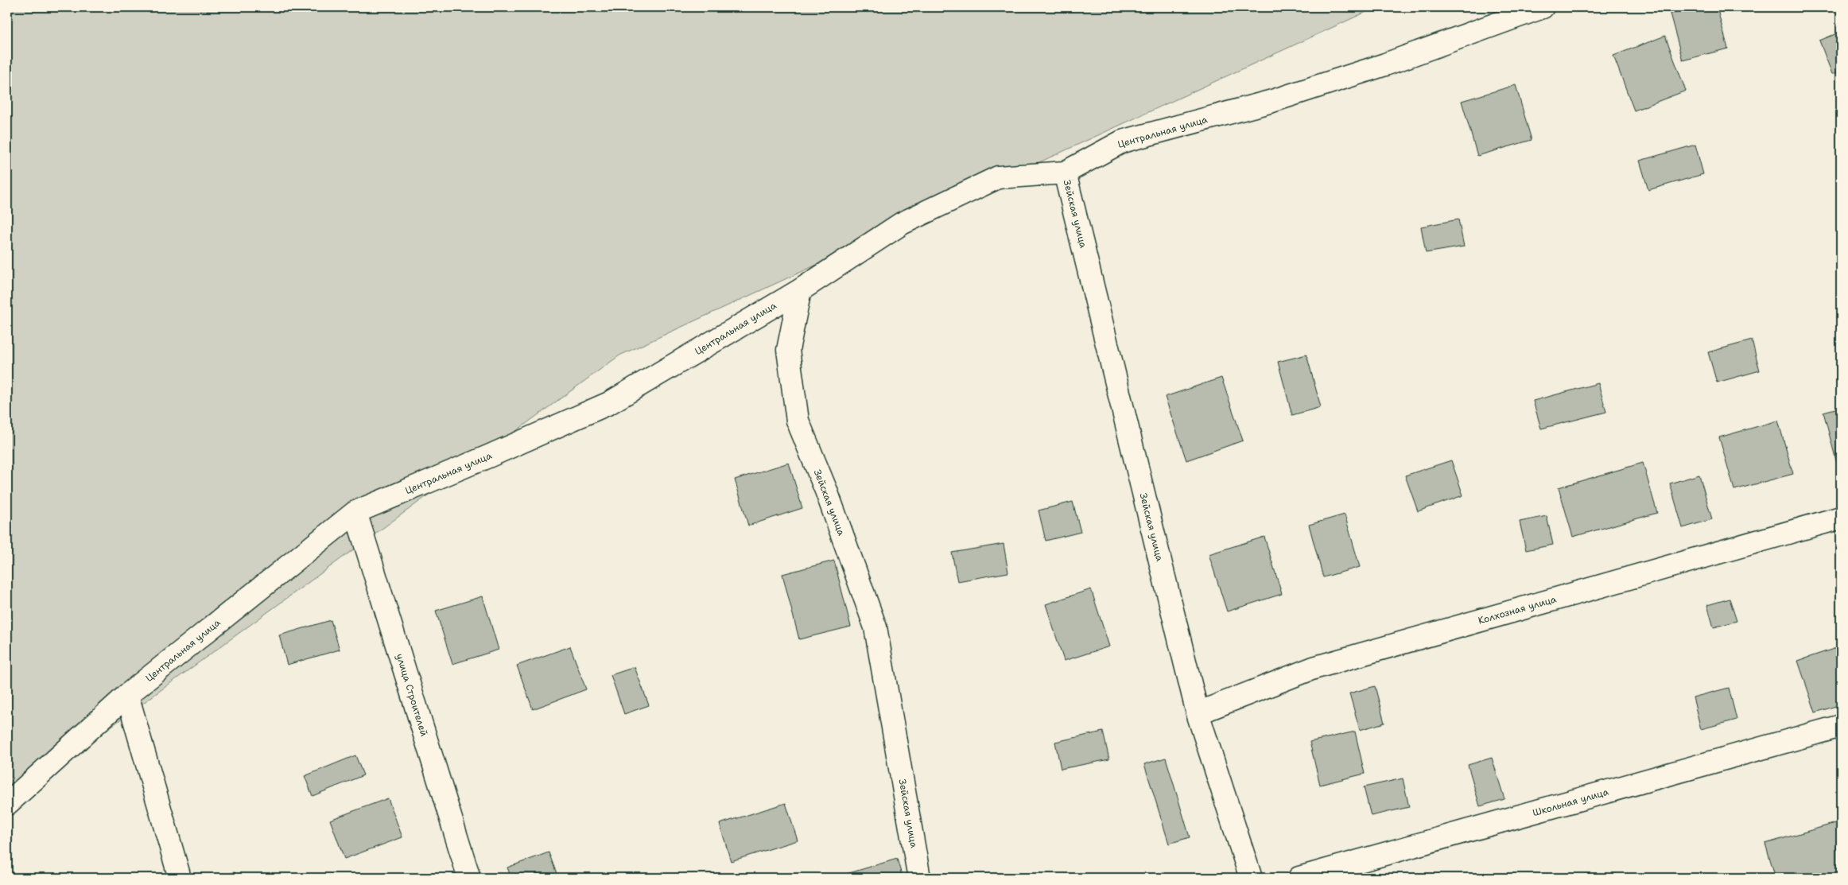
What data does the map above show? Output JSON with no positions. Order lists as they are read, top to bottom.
{
  "streets": {
    "street": [
      "Центральная улица",
      "Зейская улица",
      "Колхозная улица",
      "улица Строителей",
      "Школьная улица"
    ]
  },
  "crossings": [
    ["Центральная улица", "Зейская улица"],
    ["Центральная улица", "улица Строителей"],
    ["Зейская улица", "Колхозная улица"]
  ]
}
